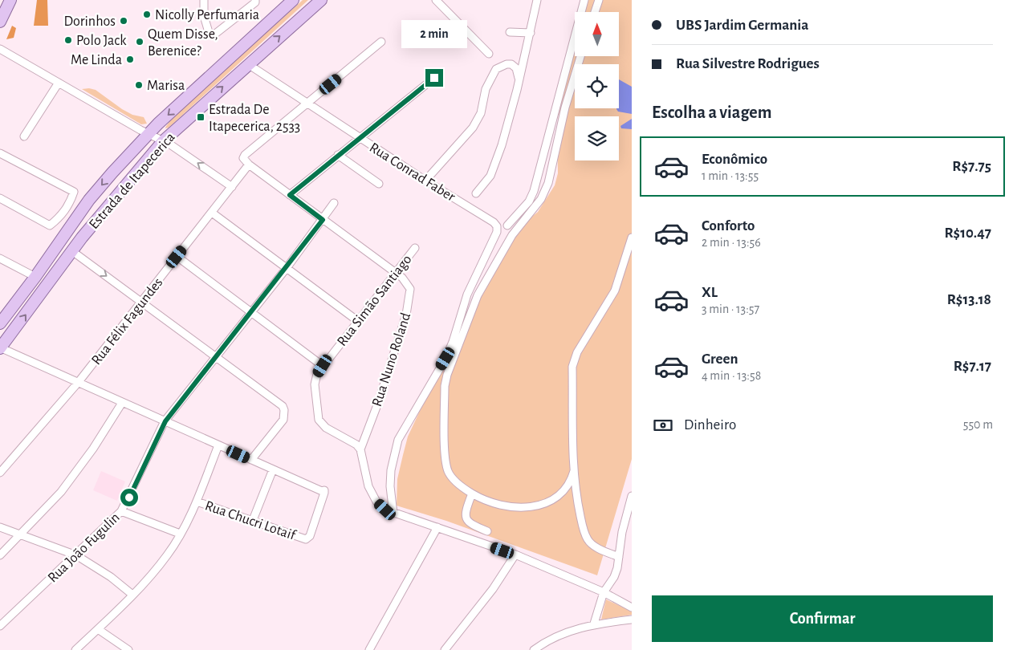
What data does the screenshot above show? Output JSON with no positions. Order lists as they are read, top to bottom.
{
  "streets": {
    "main road": ["Estrada de Itapecerica"],
    "street": [
      "Rua Conrad Faber",
      "Rua Simão Santiago",
      "Rua Félix Fagundes",
      "Rua Nuno Roland",
      "Rua Chucri Lotaif",
      "Rua João Fugulin"
    ]
  },
  "crossings": [
    ["Rua Conrad Faber", "Estrada de Itapecerica"],
    ["Rua Simão Santiago", "Rua Nuno Roland"],
    ["Rua Félix Fagundes", "Rua Nuno Roland"],
    ["Rua Nuno Roland", "Rua João Fugulin"]
  ],
  "places": {
    "other": [
      "Nicolly Perfumaria",
      "Dorinhos",
      "Polo Jack",
      "Quem Disse, Berenice?",
      "Me Linda",
      "Marisa"
    ],
    "transit": ["Estrada De Itapecerica, 2533"]
  },
  "north": "top",
  "page": {
    "banner": ["UBS Jardim Germania", "Rua Silvestre Rodrigues"],
    "bubble": "2 min",
    "heading": "Escolha a viagem",
    "list": [
      {
        "name": "Econômico",
        "note": "1 min · 13:55",
        "value": "R$7.75"
      },
      {
        "name": "Conforto",
        "note": "2 min · 13:56",
        "value": "R$10.47"
      },
      {
        "name": "XL",
        "note": "3 min · 13:57",
        "value": "R$13.18"
      },
      {
        "name": "Green",
        "note": "4 min · 13:58",
        "value": "R$7.17"
      }
    ],
    "pay": ["Dinheiro", "550 m"],
    "buttons": "Confirmar"
  }
}
